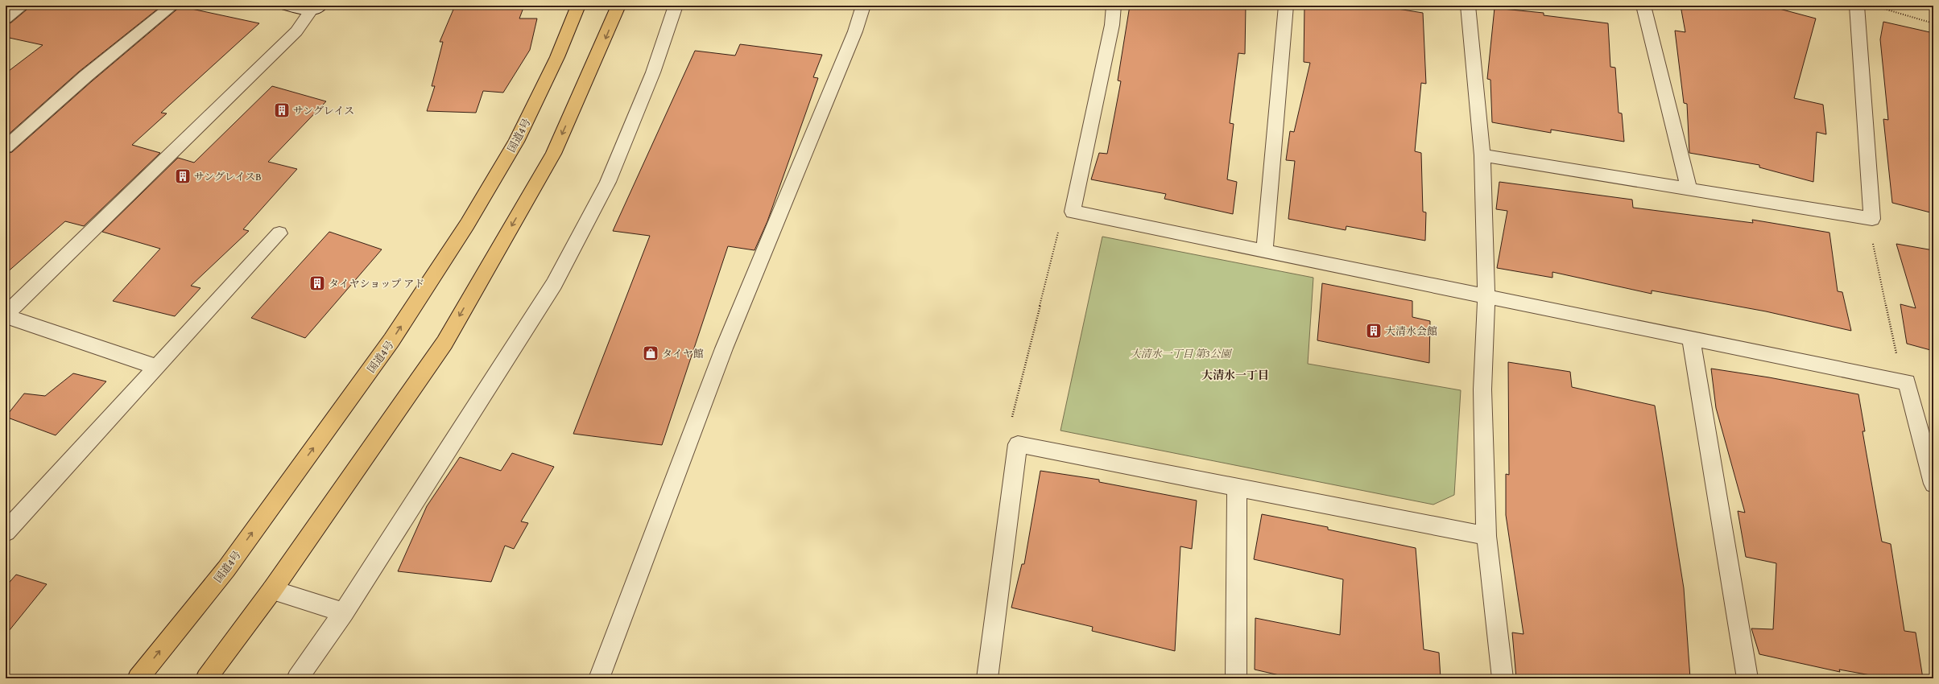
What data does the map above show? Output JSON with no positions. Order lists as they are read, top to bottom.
{
  "streets": {
    "highway": ["国道4号"]
  },
  "districts": ["大清水一丁目"],
  "parks": ["大清水一丁目 第3公園"],
  "places": {
    "building": [
      "サングレイス",
      "サングレイスB",
      "タイヤショップ アド",
      "大清水会館"
    ],
    "shop": ["タイヤ館"]
  }
}
